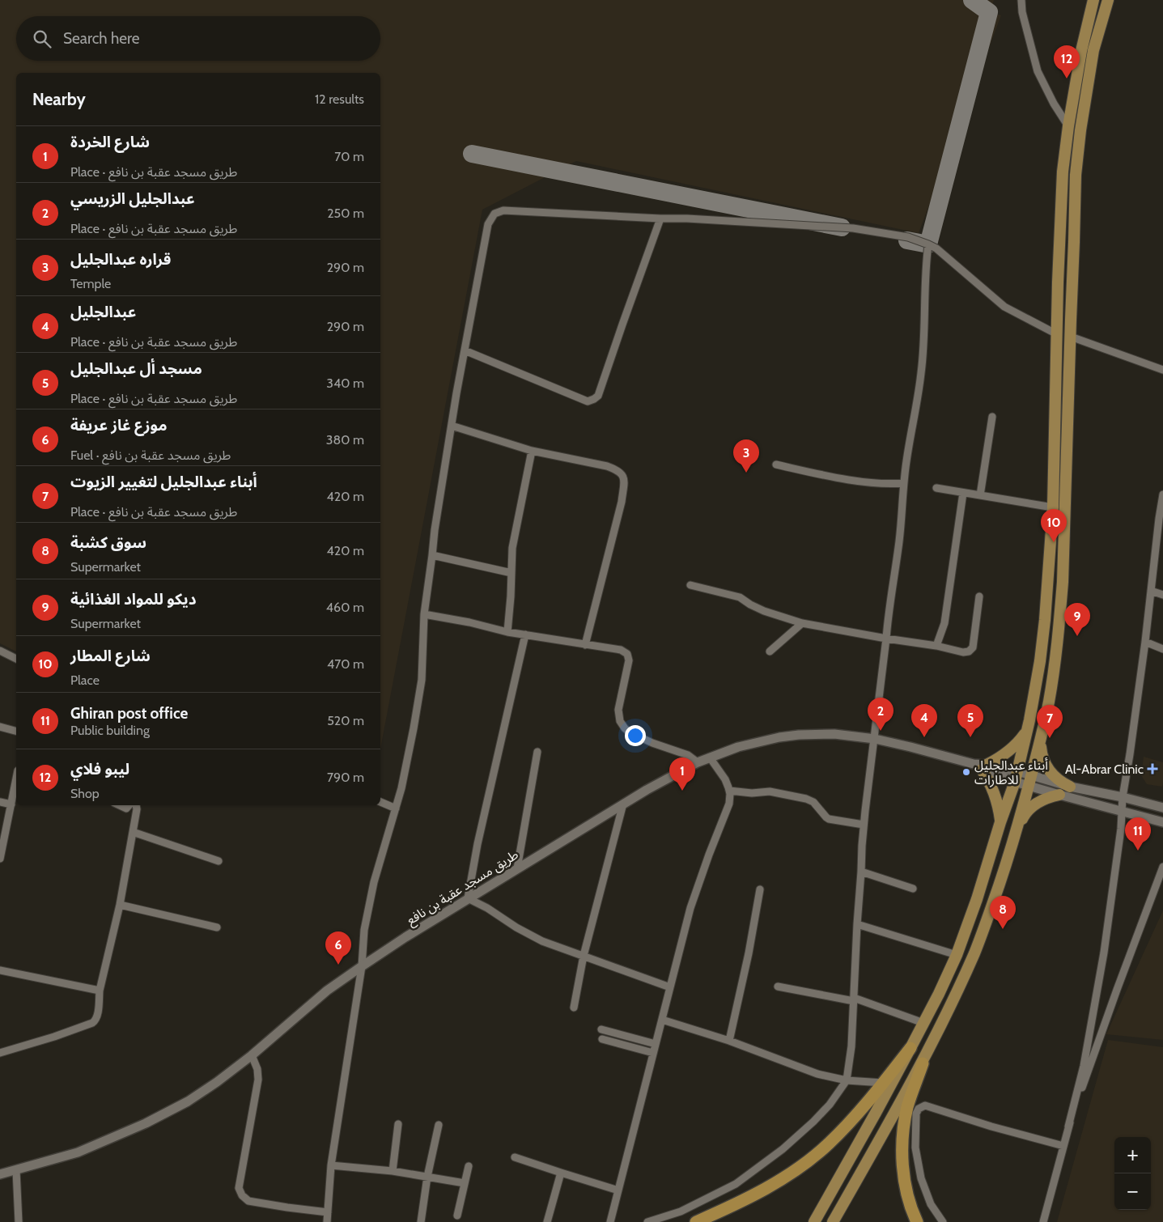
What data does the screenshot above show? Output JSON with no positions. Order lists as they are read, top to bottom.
{
  "streets": {
    "street": ["طريق مسجد عقبة بن نافع"]
  },
  "places": {
    "health": ["Al-Abrar Clinic"],
    "other": ["أبناء عبدالجليل للاطارات"]
  },
  "page": {
    "search": "Search here",
    "pins": [
      "12",
      "3",
      "10",
      "9",
      "2",
      "4",
      "5",
      "7",
      "1",
      "11",
      "8",
      "6"
    ],
    "heading": ["Nearby", "12 results"],
    "list": [
      {
        "mark": "1",
        "name": "شارع الخردة",
        "note": "Place · طريق مسجد عقبة بن نافع",
        "value": "70 m"
      },
      {
        "mark": "2",
        "name": "عبدالجليل الزريسي",
        "note": "Place · طريق مسجد عقبة بن نافع",
        "value": "250 m"
      },
      {
        "mark": "3",
        "name": "قراره عبدالجليل",
        "note": "Temple",
        "value": "290 m"
      },
      {
        "mark": "4",
        "name": "عبدالجليل",
        "note": "Place · طريق مسجد عقبة بن نافع",
        "value": "290 m"
      },
      {
        "mark": "5",
        "name": "مسجد أل عبدالجليل",
        "note": "Place · طريق مسجد عقبة بن نافع",
        "value": "340 m"
      },
      {
        "mark": "6",
        "name": "موزع غاز عريفة",
        "note": "Fuel · طريق مسجد عقبة بن نافع",
        "value": "380 m"
      },
      {
        "mark": "7",
        "name": "أبناء عبدالجليل لتغيير الزيوت",
        "note": "Place · طريق مسجد عقبة بن نافع",
        "value": "420 m"
      },
      {
        "mark": "8",
        "name": "سوق كشبة",
        "note": "Supermarket",
        "value": "420 m"
      },
      {
        "mark": "9",
        "name": "ديكو للمواد الغذائية",
        "note": "Supermarket",
        "value": "460 m"
      },
      {
        "mark": "10",
        "name": "شارع المطار",
        "note": "Place",
        "value": "470 m"
      },
      {
        "mark": "11",
        "name": "Ghiran post office",
        "note": "Public building",
        "value": "520 m"
      },
      {
        "mark": "12",
        "name": "ليبو فلاي",
        "note": "Shop",
        "value": "790 m"
      }
    ],
    "map_buttons": ["+", "−"]
  }
}
